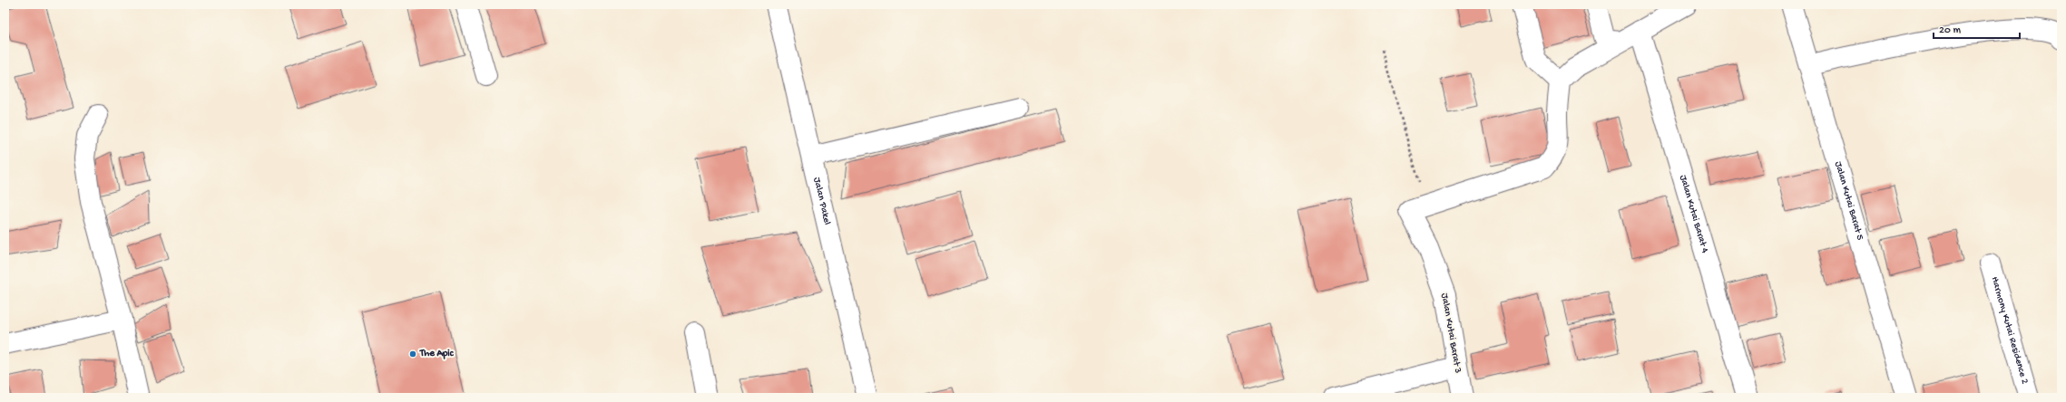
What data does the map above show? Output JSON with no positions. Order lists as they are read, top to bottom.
{
  "streets": {
    "street": [
      "Jalan Pakel",
      "Jalan Kutai Barat 5",
      "Jalan Kutai Barat 4",
      "Harmony Kutai Residence 2",
      "Jalan Kutai Barat 3"
    ]
  },
  "places": ["The Apic"],
  "scale_bar": "20 m"
}
